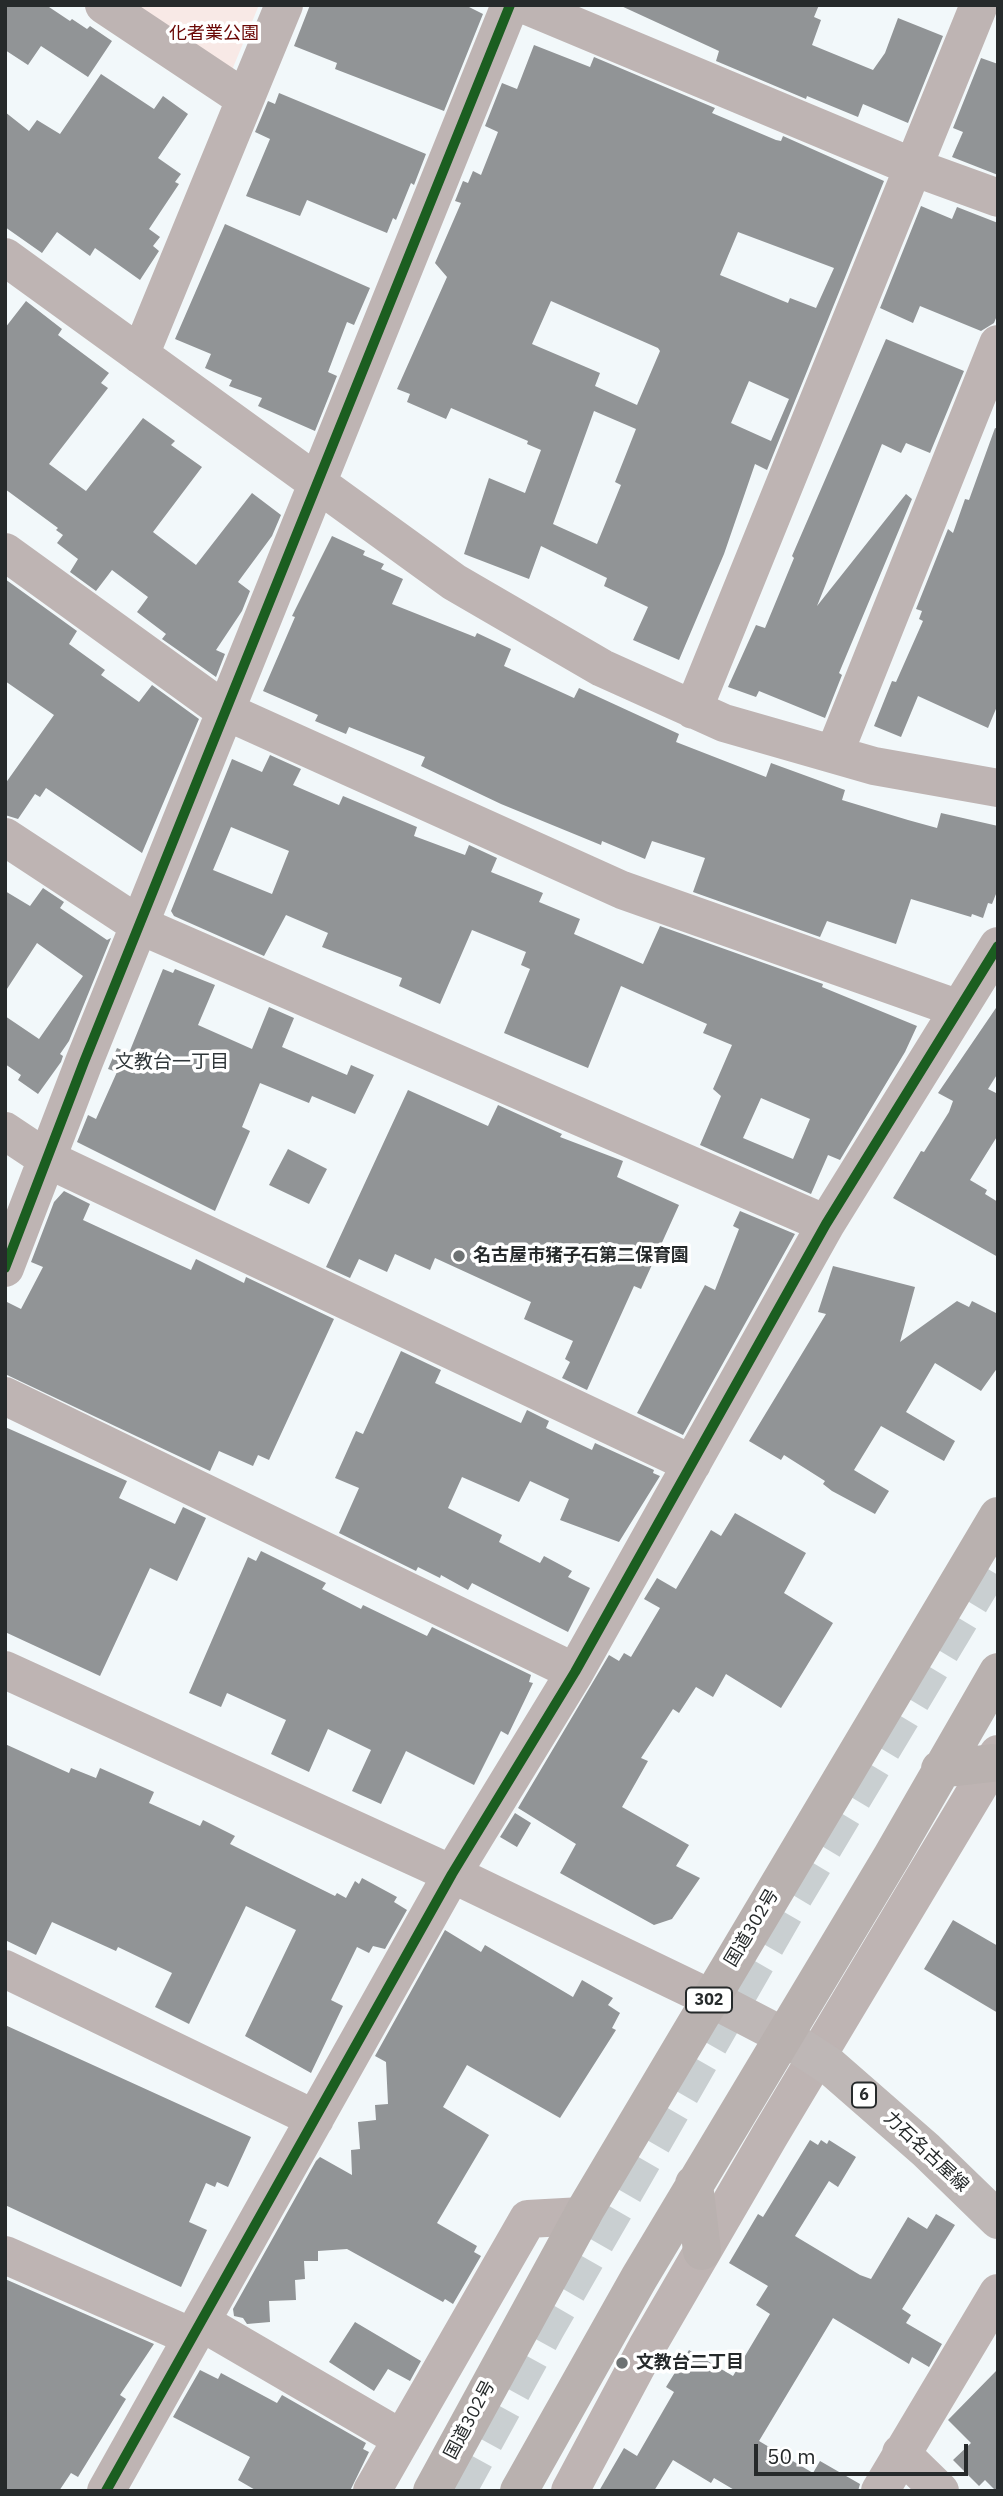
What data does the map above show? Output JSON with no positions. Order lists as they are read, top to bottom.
{
  "streets": {
    "highway": ["国道302号", "302"],
    "main road": ["6", "力石名古屋線"]
  },
  "crossings": [
    ["国道302号", "力石名古屋線"]
  ],
  "districts": ["文教台一丁目"],
  "parks": ["化者業公園"],
  "places": ["名古屋市猪子石第二保育園", "文教台二丁目"],
  "scale_bar": "50 m"
}
